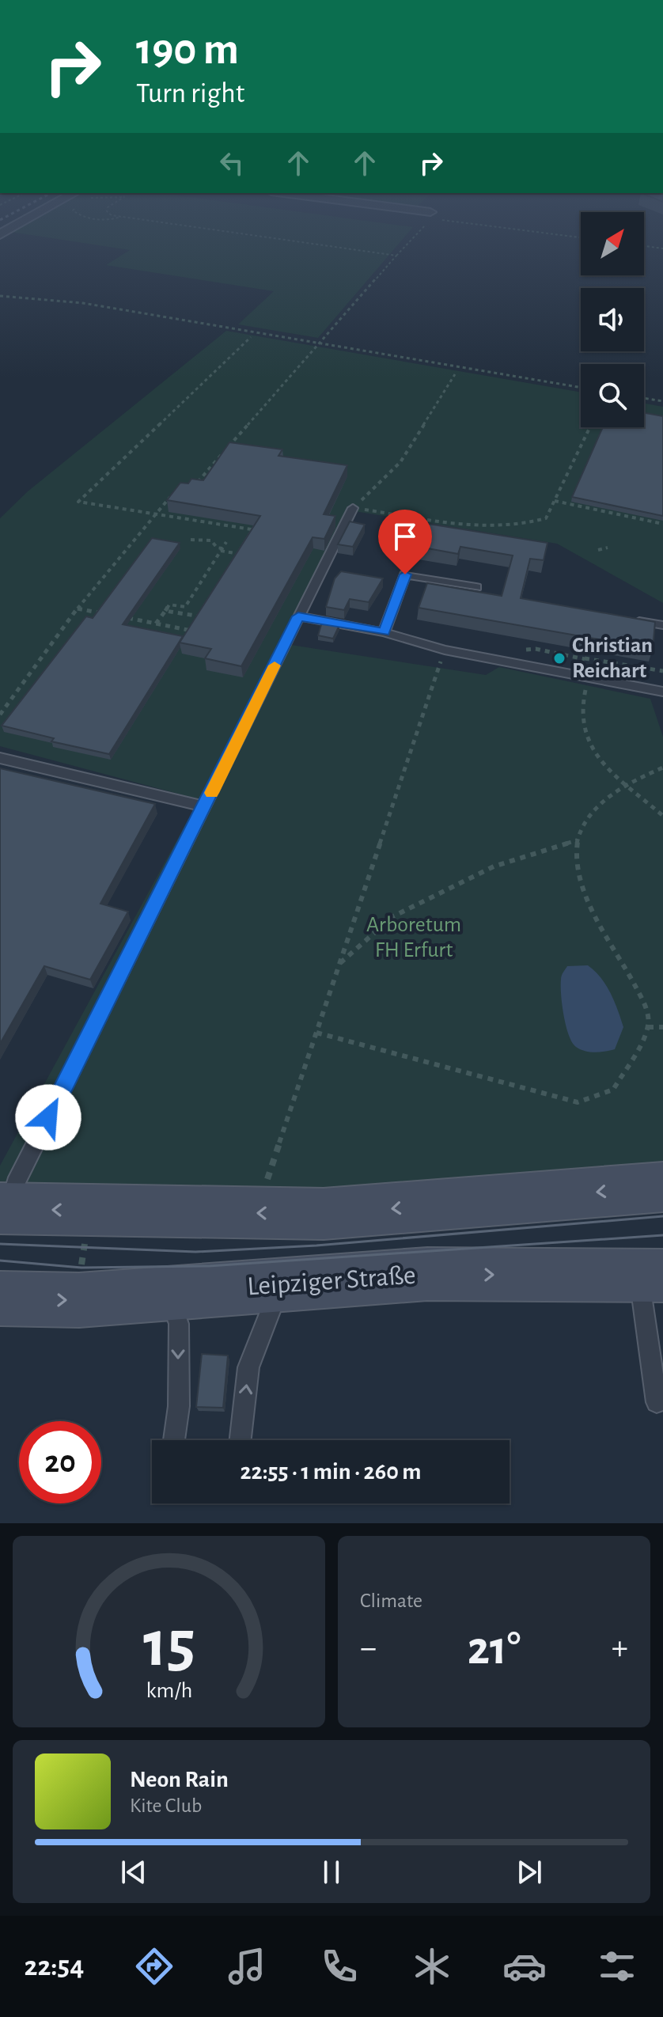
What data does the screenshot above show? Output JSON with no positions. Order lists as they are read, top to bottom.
{
  "streets": {
    "main road": ["Leipziger Straße"]
  },
  "parks": ["Arboretum FH Erfurt"],
  "places": ["Christian Reichart"],
  "north": "top right",
  "page": {
    "turn": ["190 m", "Turn right"],
    "limit": "20",
    "trip": "22:55 · 1 min · 260 m",
    "tile": "Climate",
    "heat": ["−", "21°", "+"],
    "song": ["Neon Rain", "Kite Club"],
    "tabs": "22:54",
    "gauge": ["15", "km/h"]
  }
}
